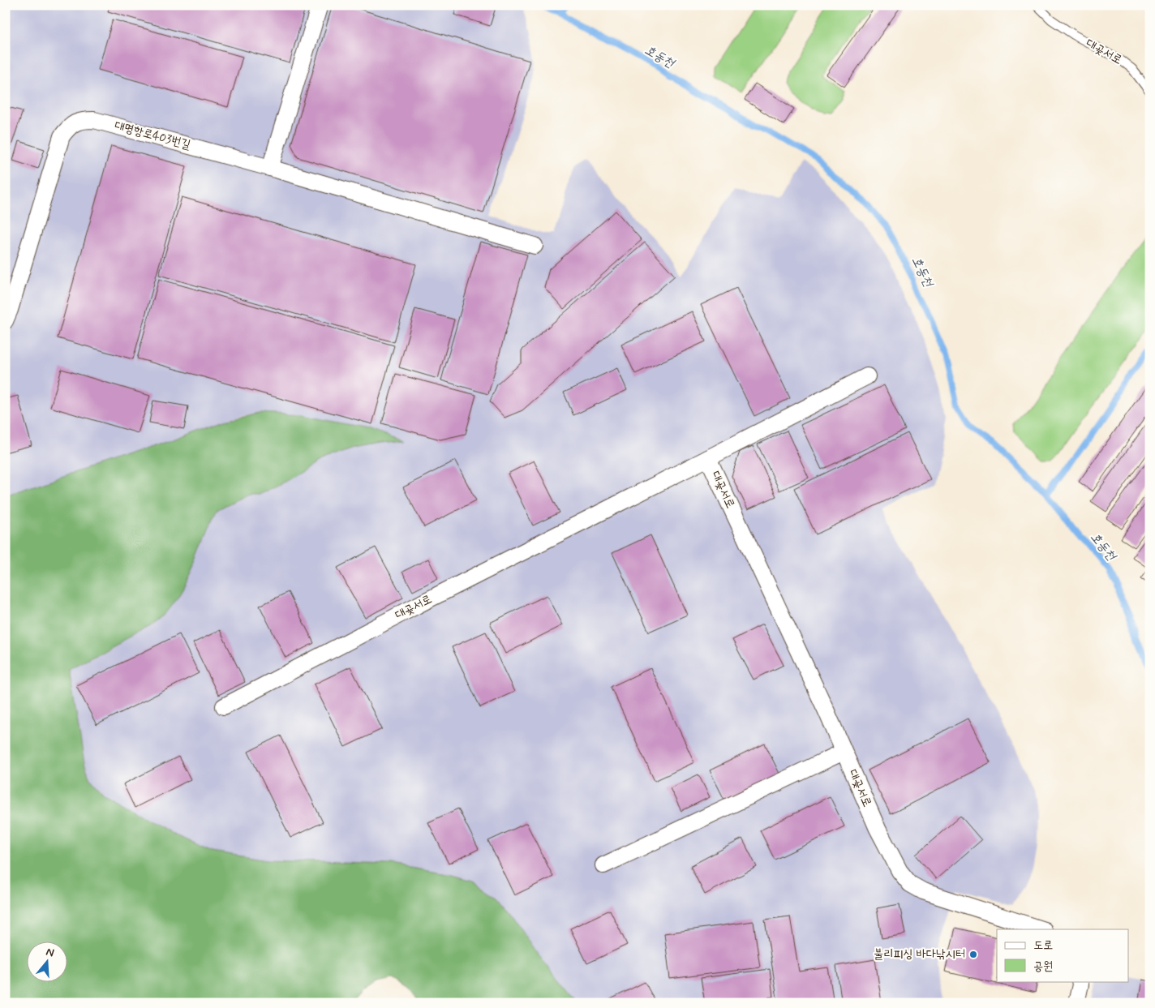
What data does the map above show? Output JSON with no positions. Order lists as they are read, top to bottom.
{
  "streets": {
    "street": ["대곶서로", "대명항로403번길"]
  },
  "water": ["호동천"],
  "places": ["불리피싱 바다낚시터"],
  "legend": ["도로", "공원"],
  "north": "top"
}
